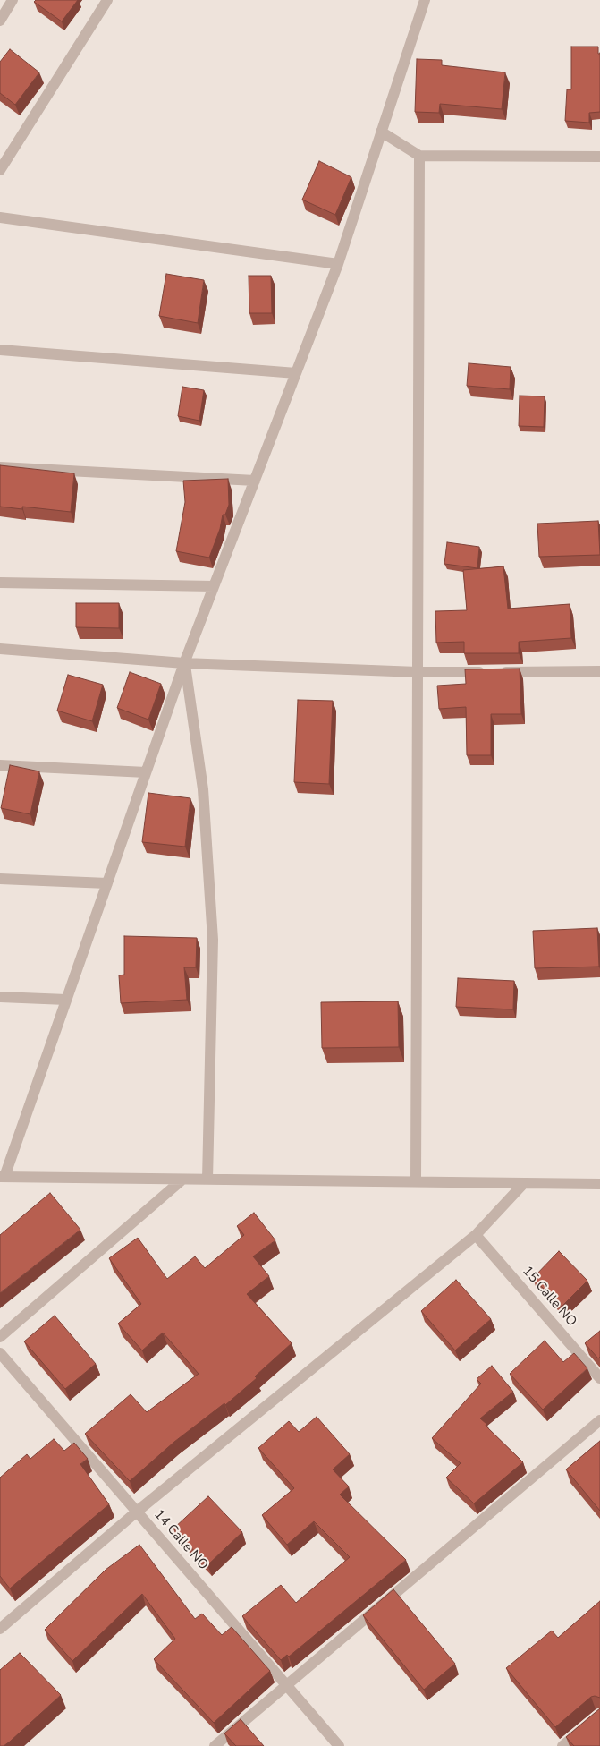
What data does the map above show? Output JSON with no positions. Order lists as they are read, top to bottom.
{
  "streets": {
    "street": ["15 Calle NO", "14 Calle NO"]
  }
}
